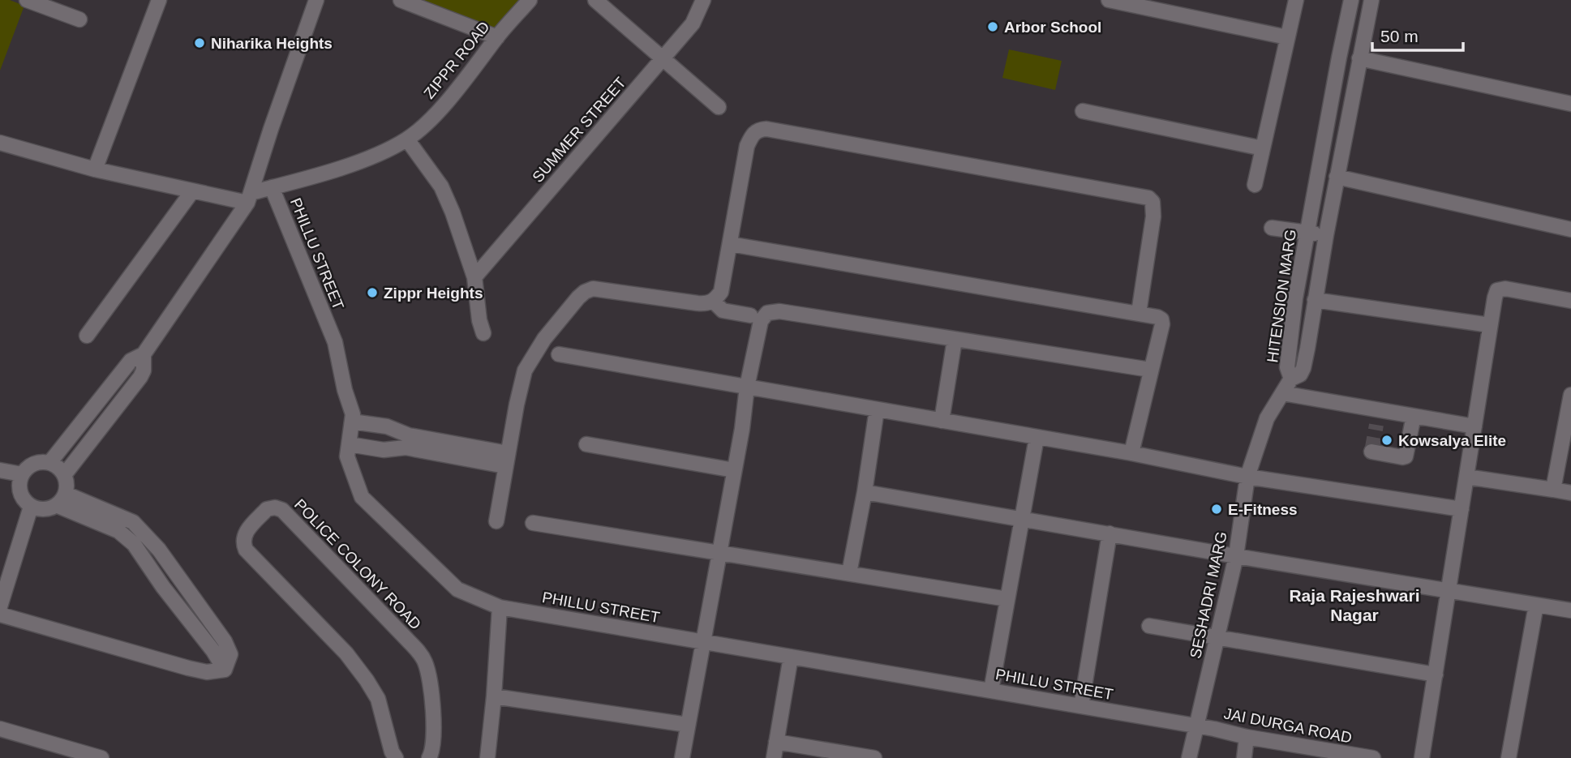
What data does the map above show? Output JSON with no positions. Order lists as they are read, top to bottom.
{
  "streets": {
    "street": [
      "ZIPPR ROAD",
      "SUMMER STREET",
      "PHILLU STREET",
      "HITENSION MARG",
      "POLICE COLONY ROAD",
      "SESHADRI MARG",
      "JAI DURGA ROAD"
    ]
  },
  "crossings": [
    ["ZIPPR ROAD", "PHILLU STREET"],
    ["PHILLU STREET", "SESHADRI MARG"],
    ["PHILLU STREET", "JAI DURGA ROAD"],
    ["HITENSION MARG", "SESHADRI MARG"],
    ["SESHADRI MARG", "JAI DURGA ROAD"]
  ],
  "districts": ["Raja Rajeshwari Nagar"],
  "places": [
    "Arbor School",
    "Niharika Heights",
    "Zippr Heights",
    "Kowsalya Elite",
    "E-Fitness"
  ],
  "scale_bar": "50 m"
}
